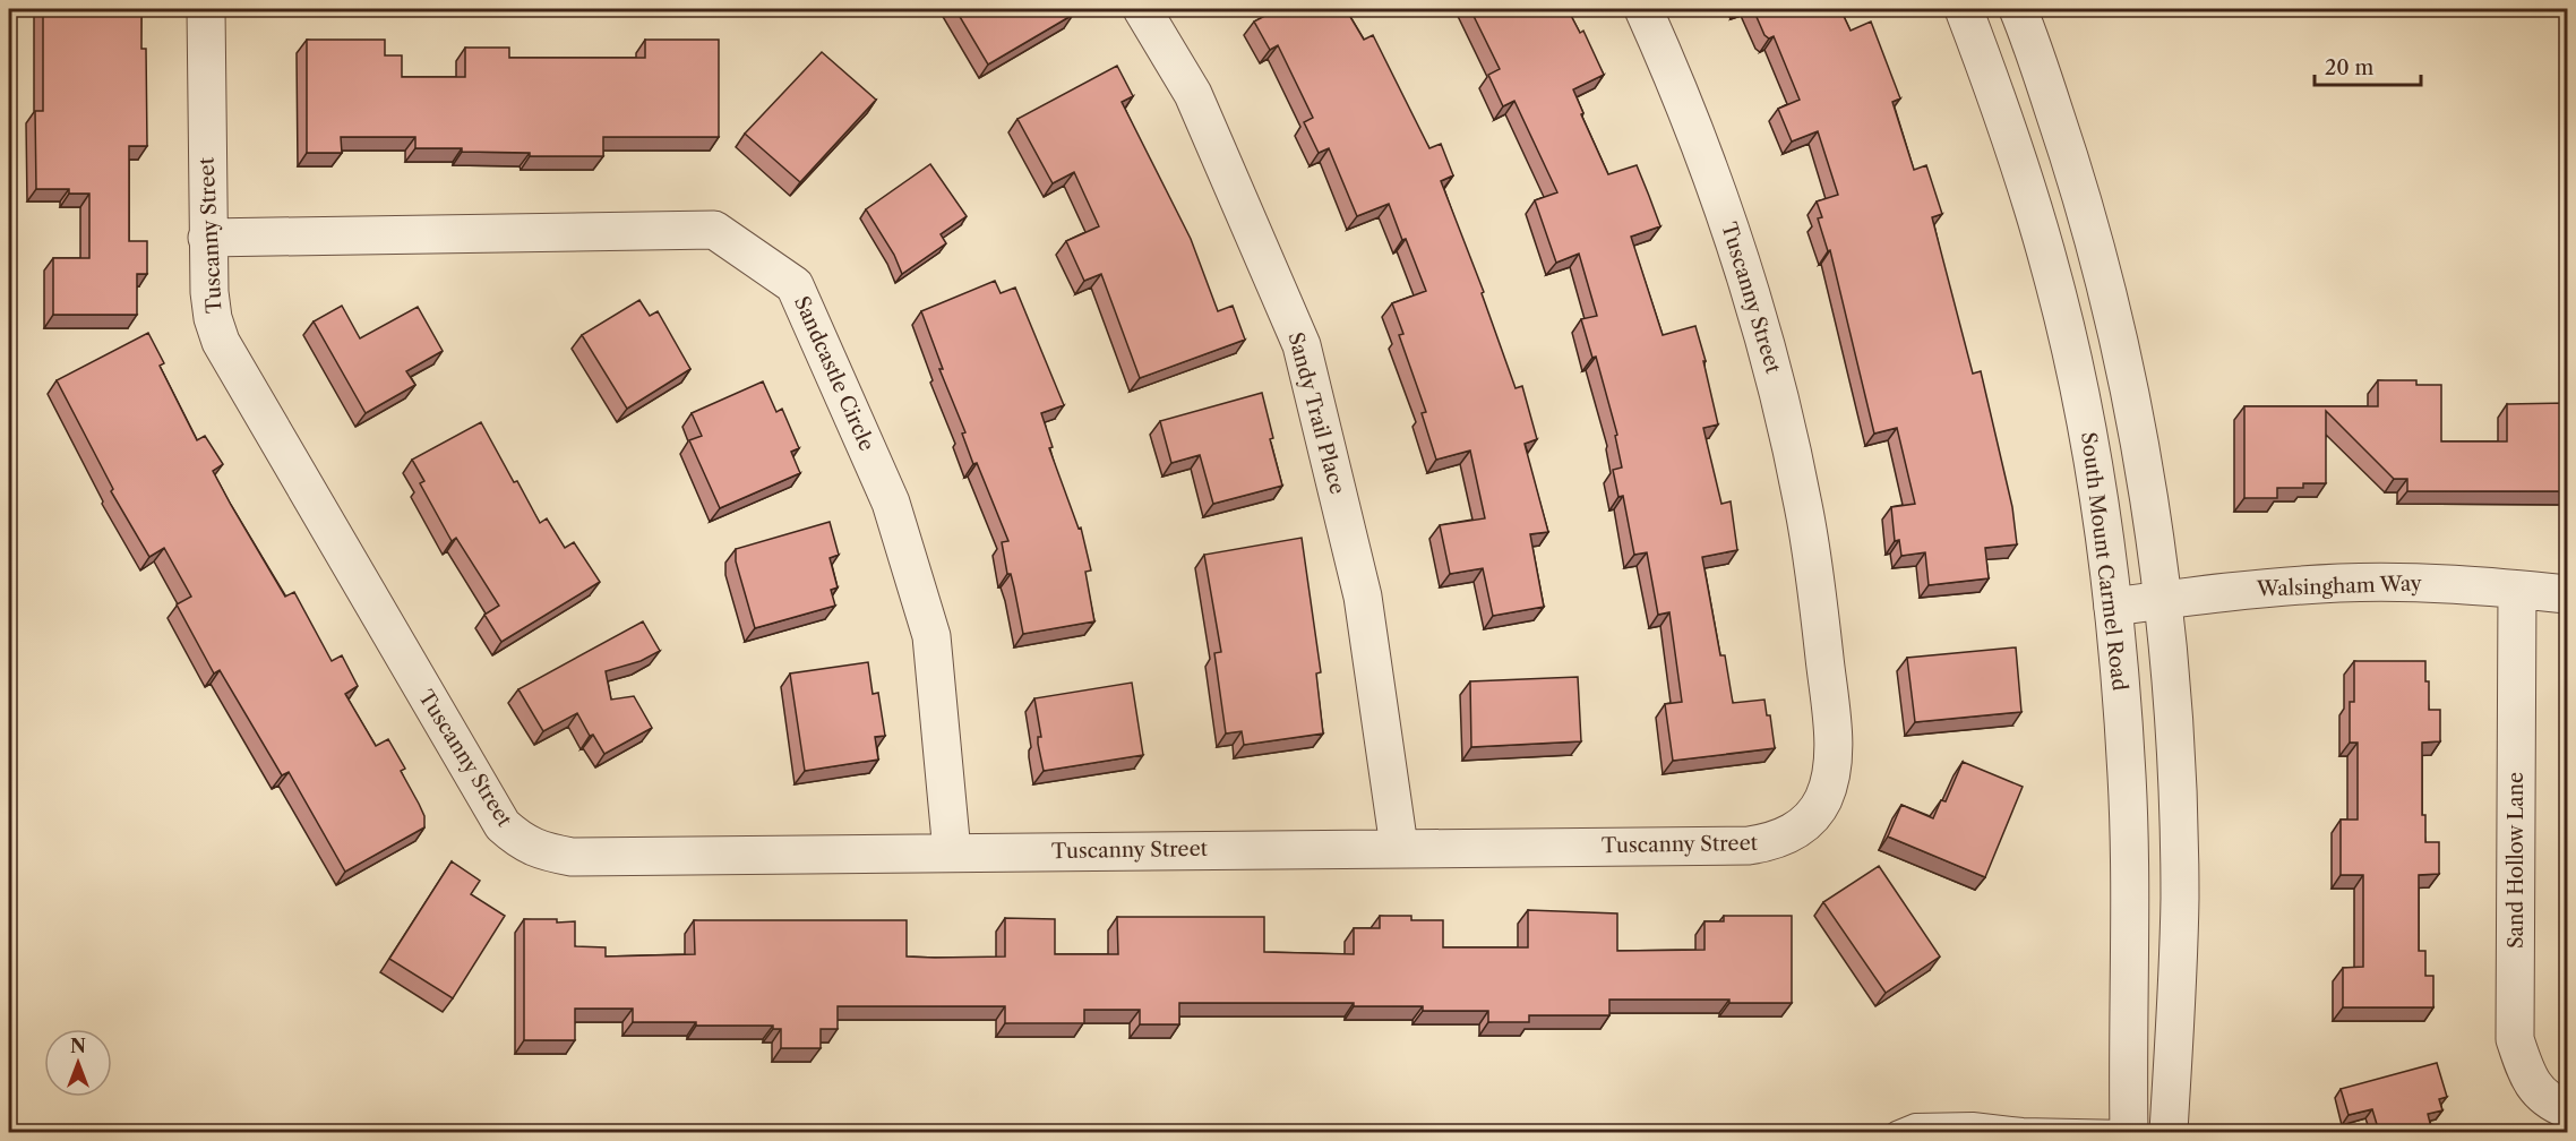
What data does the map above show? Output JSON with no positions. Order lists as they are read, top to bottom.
{
  "streets": {
    "street": [
      "Tuscanny Street",
      "Sandcastle Circle",
      "Sandy Trail Place",
      "South Mount Carmel Road",
      "Walsingham Way",
      "Sand Hollow Lane"
    ]
  },
  "crossings": [
    ["Tuscanny Street", "Sandcastle Circle"],
    ["Tuscanny Street", "Sandy Trail Place"],
    ["South Mount Carmel Road", "Walsingham Way"],
    ["Walsingham Way", "Sand Hollow Lane"]
  ],
  "scale_bar": "20 m",
  "north": "top"
}
